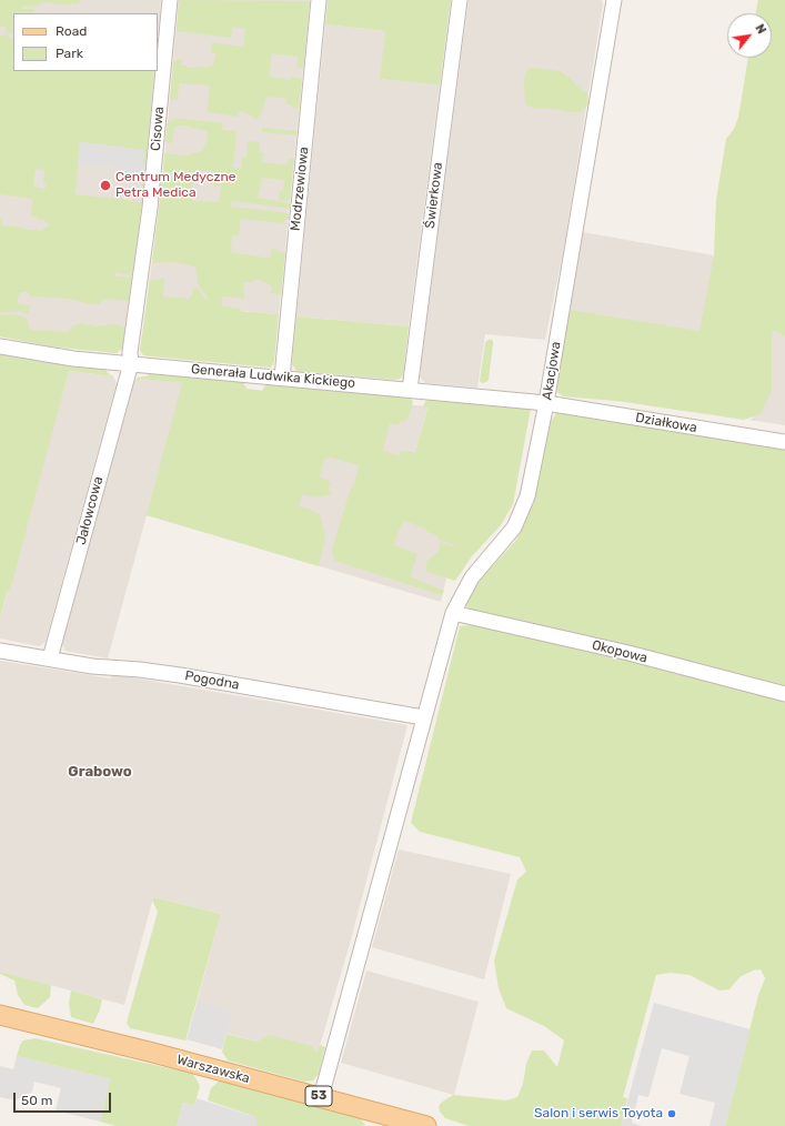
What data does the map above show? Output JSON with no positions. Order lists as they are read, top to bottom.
{
  "streets": {
    "main road": ["Warszawska", "53"],
    "street": [
      "Cisowa",
      "Modrzewiowa",
      "Świerkowa",
      "Akacjowa",
      "Generała Ludwika Kickiego",
      "Działkowa",
      "Jałowcowa",
      "Okopowa",
      "Pogodna"
    ]
  },
  "crossings": [
    ["Cisowa", "Generała Ludwika Kickiego"],
    ["Cisowa", "Jałowcowa"],
    ["Modrzewiowa", "Generała Ludwika Kickiego"],
    ["Świerkowa", "Generała Ludwika Kickiego"],
    ["Akacjowa", "Generała Ludwika Kickiego"],
    ["Akacjowa", "Działkowa"],
    ["Akacjowa", "Okopowa"],
    ["Akacjowa", "Pogodna"],
    ["Akacjowa", "Warszawska"],
    ["Generała Ludwika Kickiego", "Działkowa"],
    ["Generała Ludwika Kickiego", "Jałowcowa"],
    ["Jałowcowa", "Pogodna"]
  ],
  "districts": ["Grabowo"],
  "places": ["Centrum Medyczne Petra Medica", "Salon i serwis Toyota"],
  "legend": ["Road", "Park"],
  "scale_bar": "50 m",
  "north": "top right"
}
